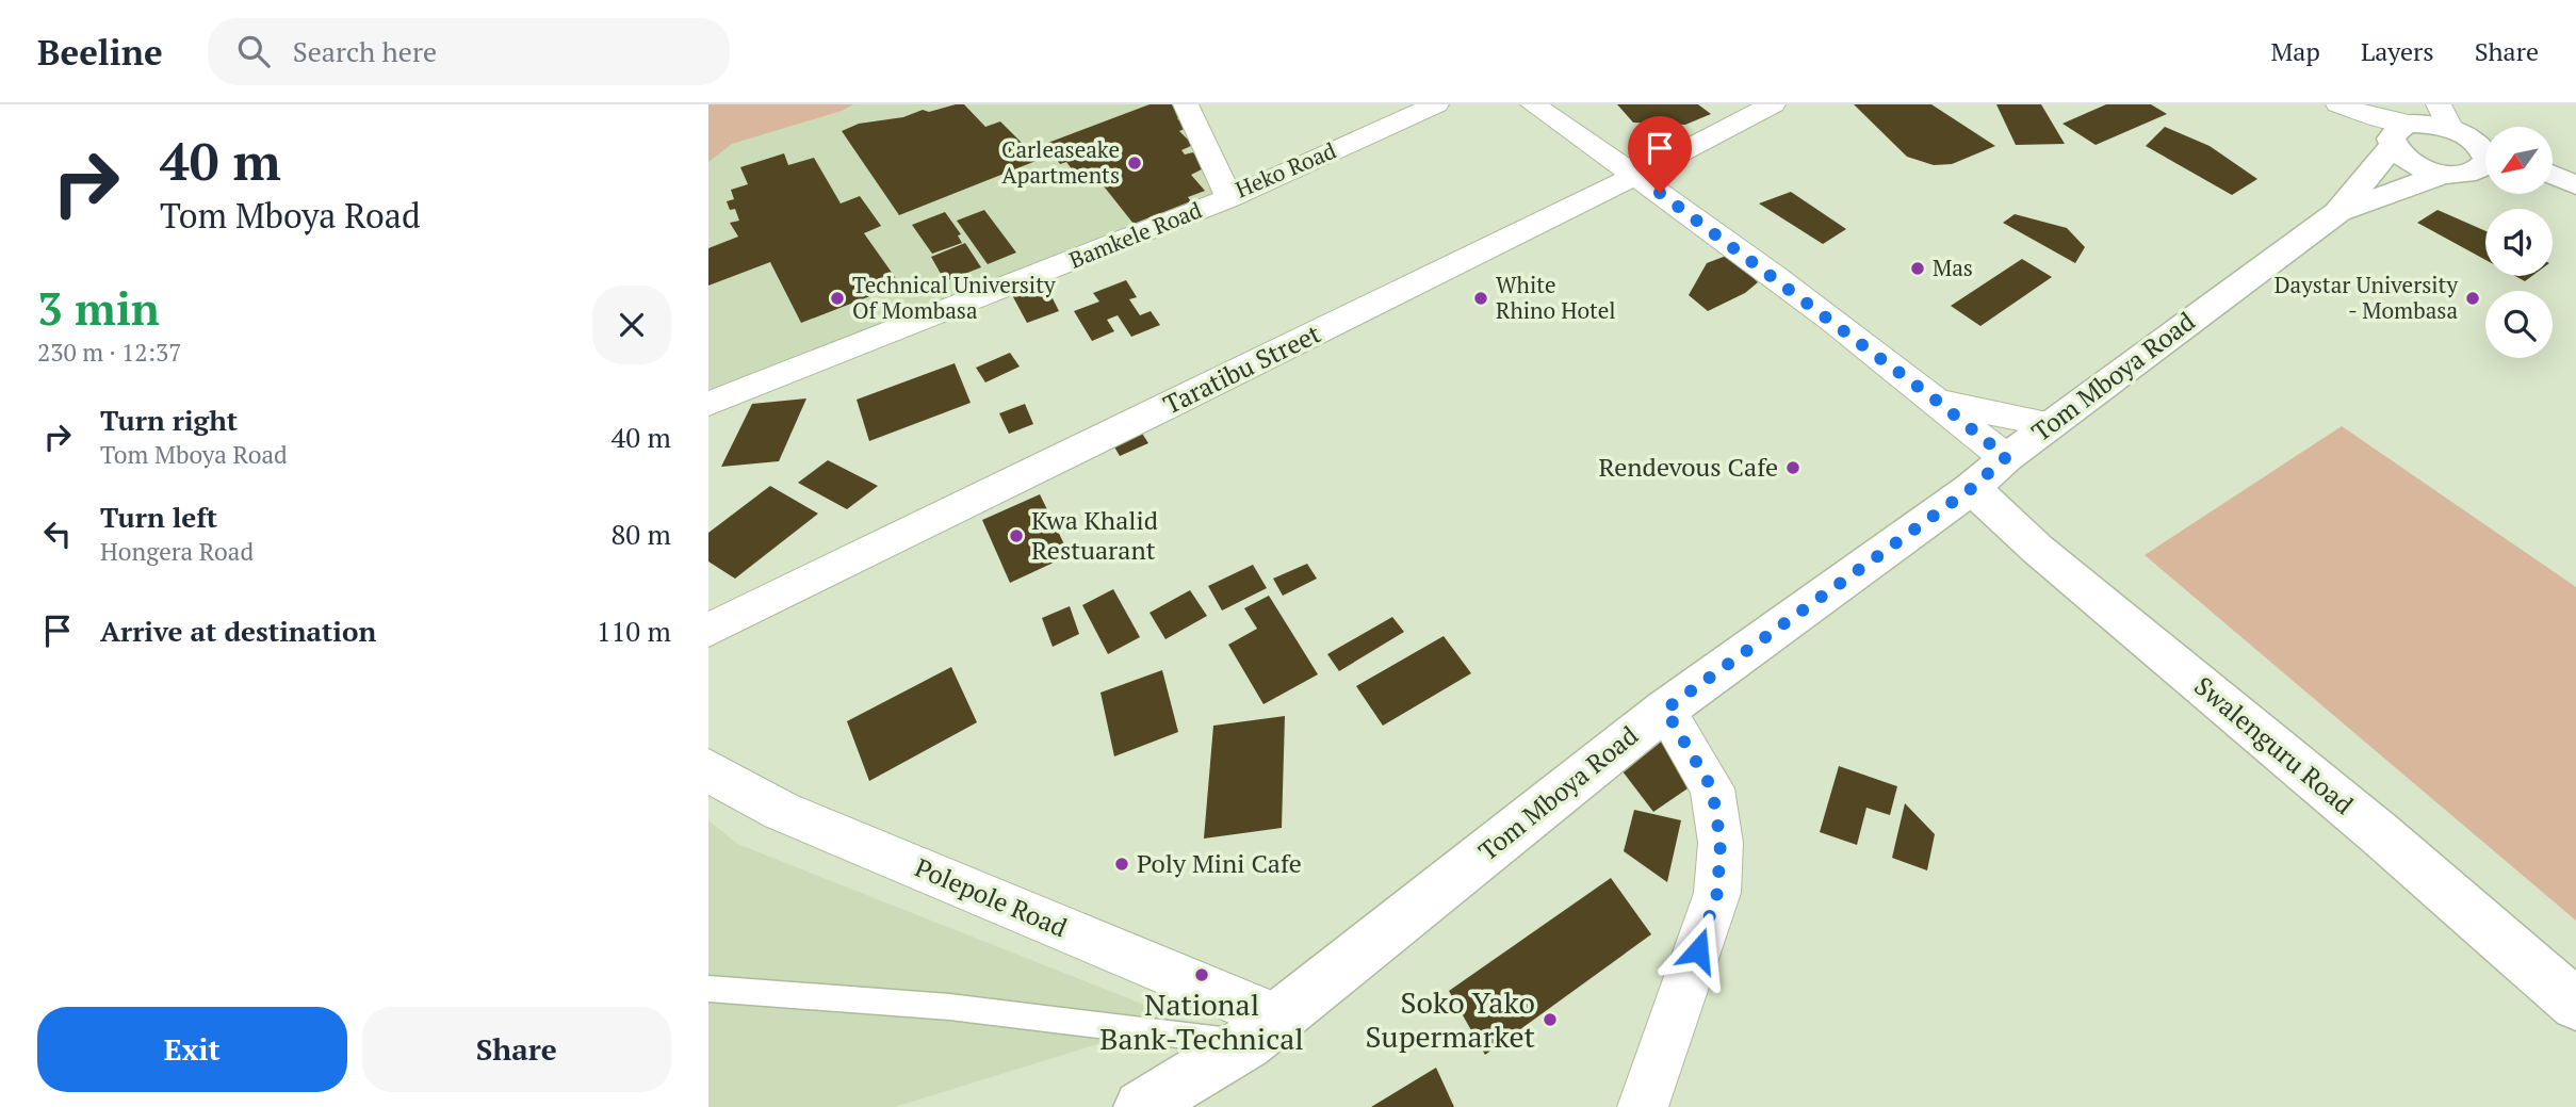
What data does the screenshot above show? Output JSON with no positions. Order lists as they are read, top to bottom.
{
  "streets": {
    "main road": ["Tom Mboya Road", "Swalenguru Road"],
    "street": [
      "Heko Road",
      "Bamkele Road",
      "Taratibu Street",
      "Polepole Road"
    ]
  },
  "crossings": [
    ["Heko Road", "Bamkele Road"],
    ["Tom Mboya Road", "Swalenguru Road"],
    ["Tom Mboya Road", "Polepole Road"]
  ],
  "places": [
    "Carleaseake Apartments",
    "Mas",
    "Technical University Of Mombasa",
    "White Rhino Hotel",
    "Daystar University - Mombasa",
    "Rendevous Cafe",
    "Kwa Khalid Restuarant",
    "Poly Mini Cafe",
    "National Bank-Technical",
    "Soko Yako Supermarket"
  ],
  "north": "bottom left",
  "page": {
    "header": "Beeline",
    "search": "Search here",
    "nav": ["Map", "Layers", "Share"],
    "turn": ["40 m", "Tom Mboya Road"],
    "heading": ["3 min", "230 m · 12:37"],
    "list": [
      {
        "name": "Turn right",
        "note": "Tom Mboya Road",
        "value": "40 m"
      },
      {
        "name": "Turn left",
        "note": "Hongera Road",
        "value": "80 m"
      },
      {
        "name": "Arrive at destination",
        "value": "110 m"
      }
    ],
    "buttons": ["Exit", "Share"]
  }
}
